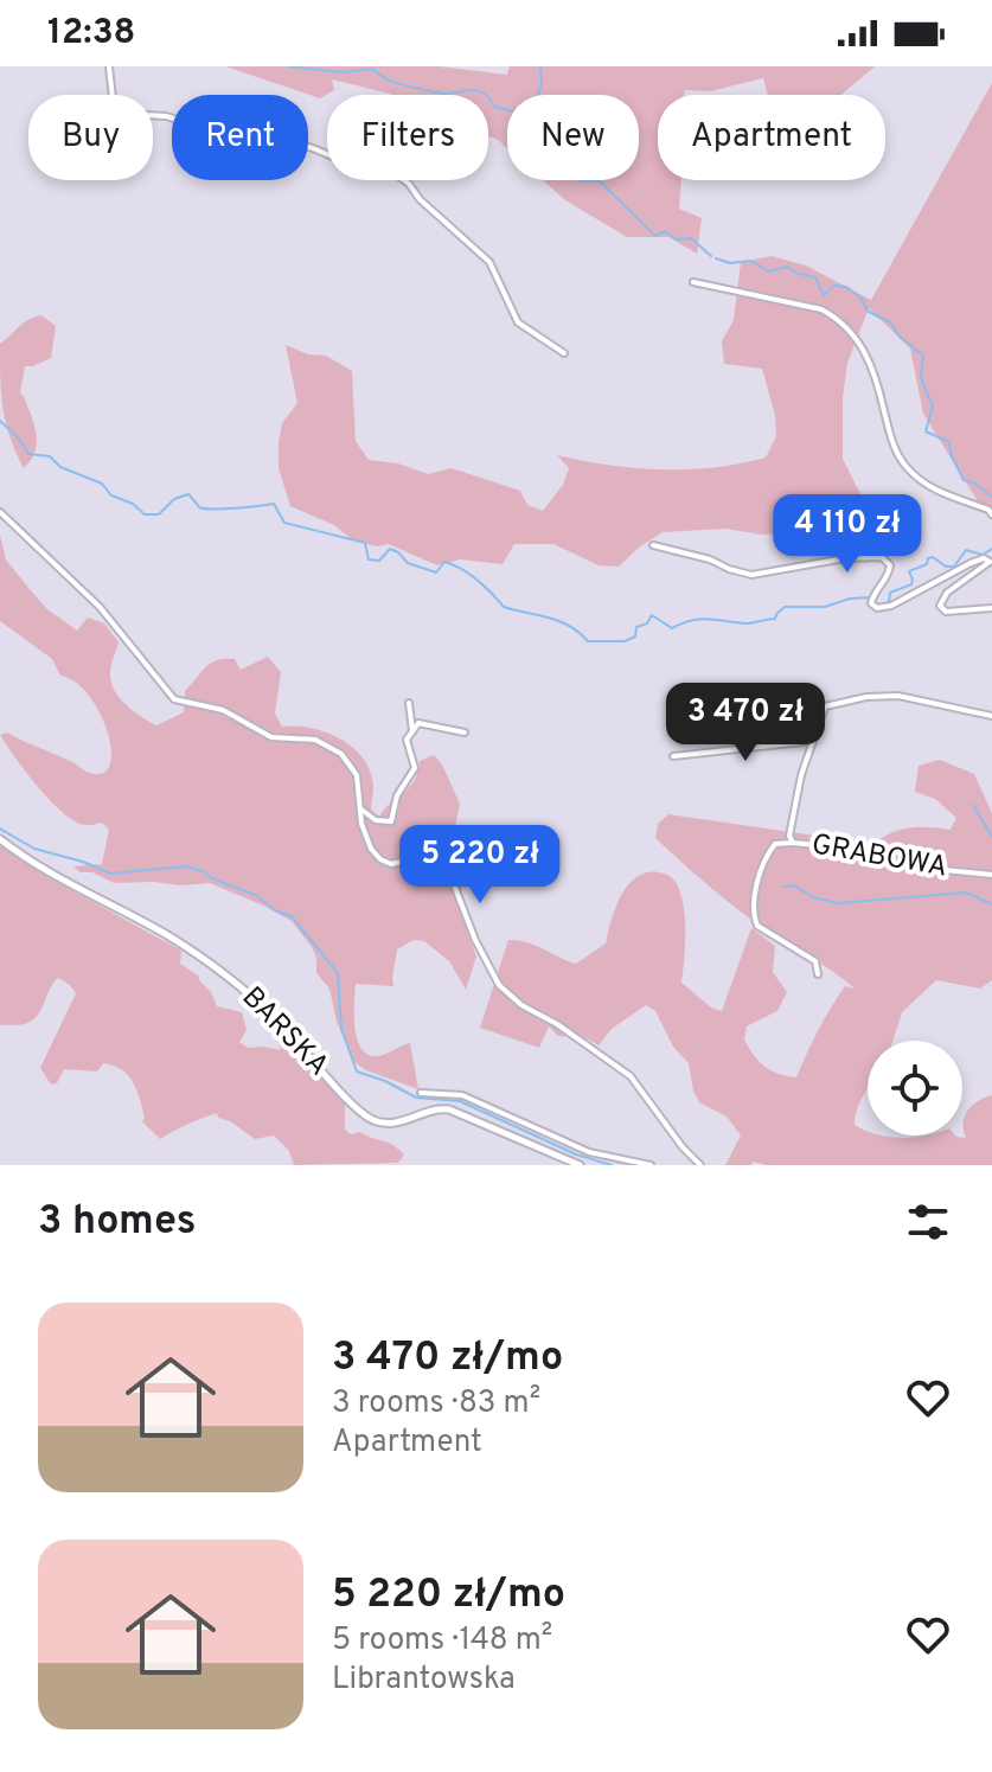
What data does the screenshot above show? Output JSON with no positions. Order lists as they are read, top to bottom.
{
  "streets": {
    "street": ["GRABOWA", "BARSKA"]
  },
  "page": {
    "status": "12:38",
    "chip": [
      "Buy",
      "Rent",
      "Filters",
      "New",
      "Apartment"
    ],
    "price": ["4 110 zł", "3 470 zł", "5 220 zł"],
    "heading": "3 homes",
    "list": [
      {
        "name": "3 470 zł/mo",
        "note": "3 rooms · 83 m² · Apartment"
      },
      {
        "name": "5 220 zł/mo",
        "note": "5 rooms · 148 m² · Librantowska"
      }
    ]
  }
}
